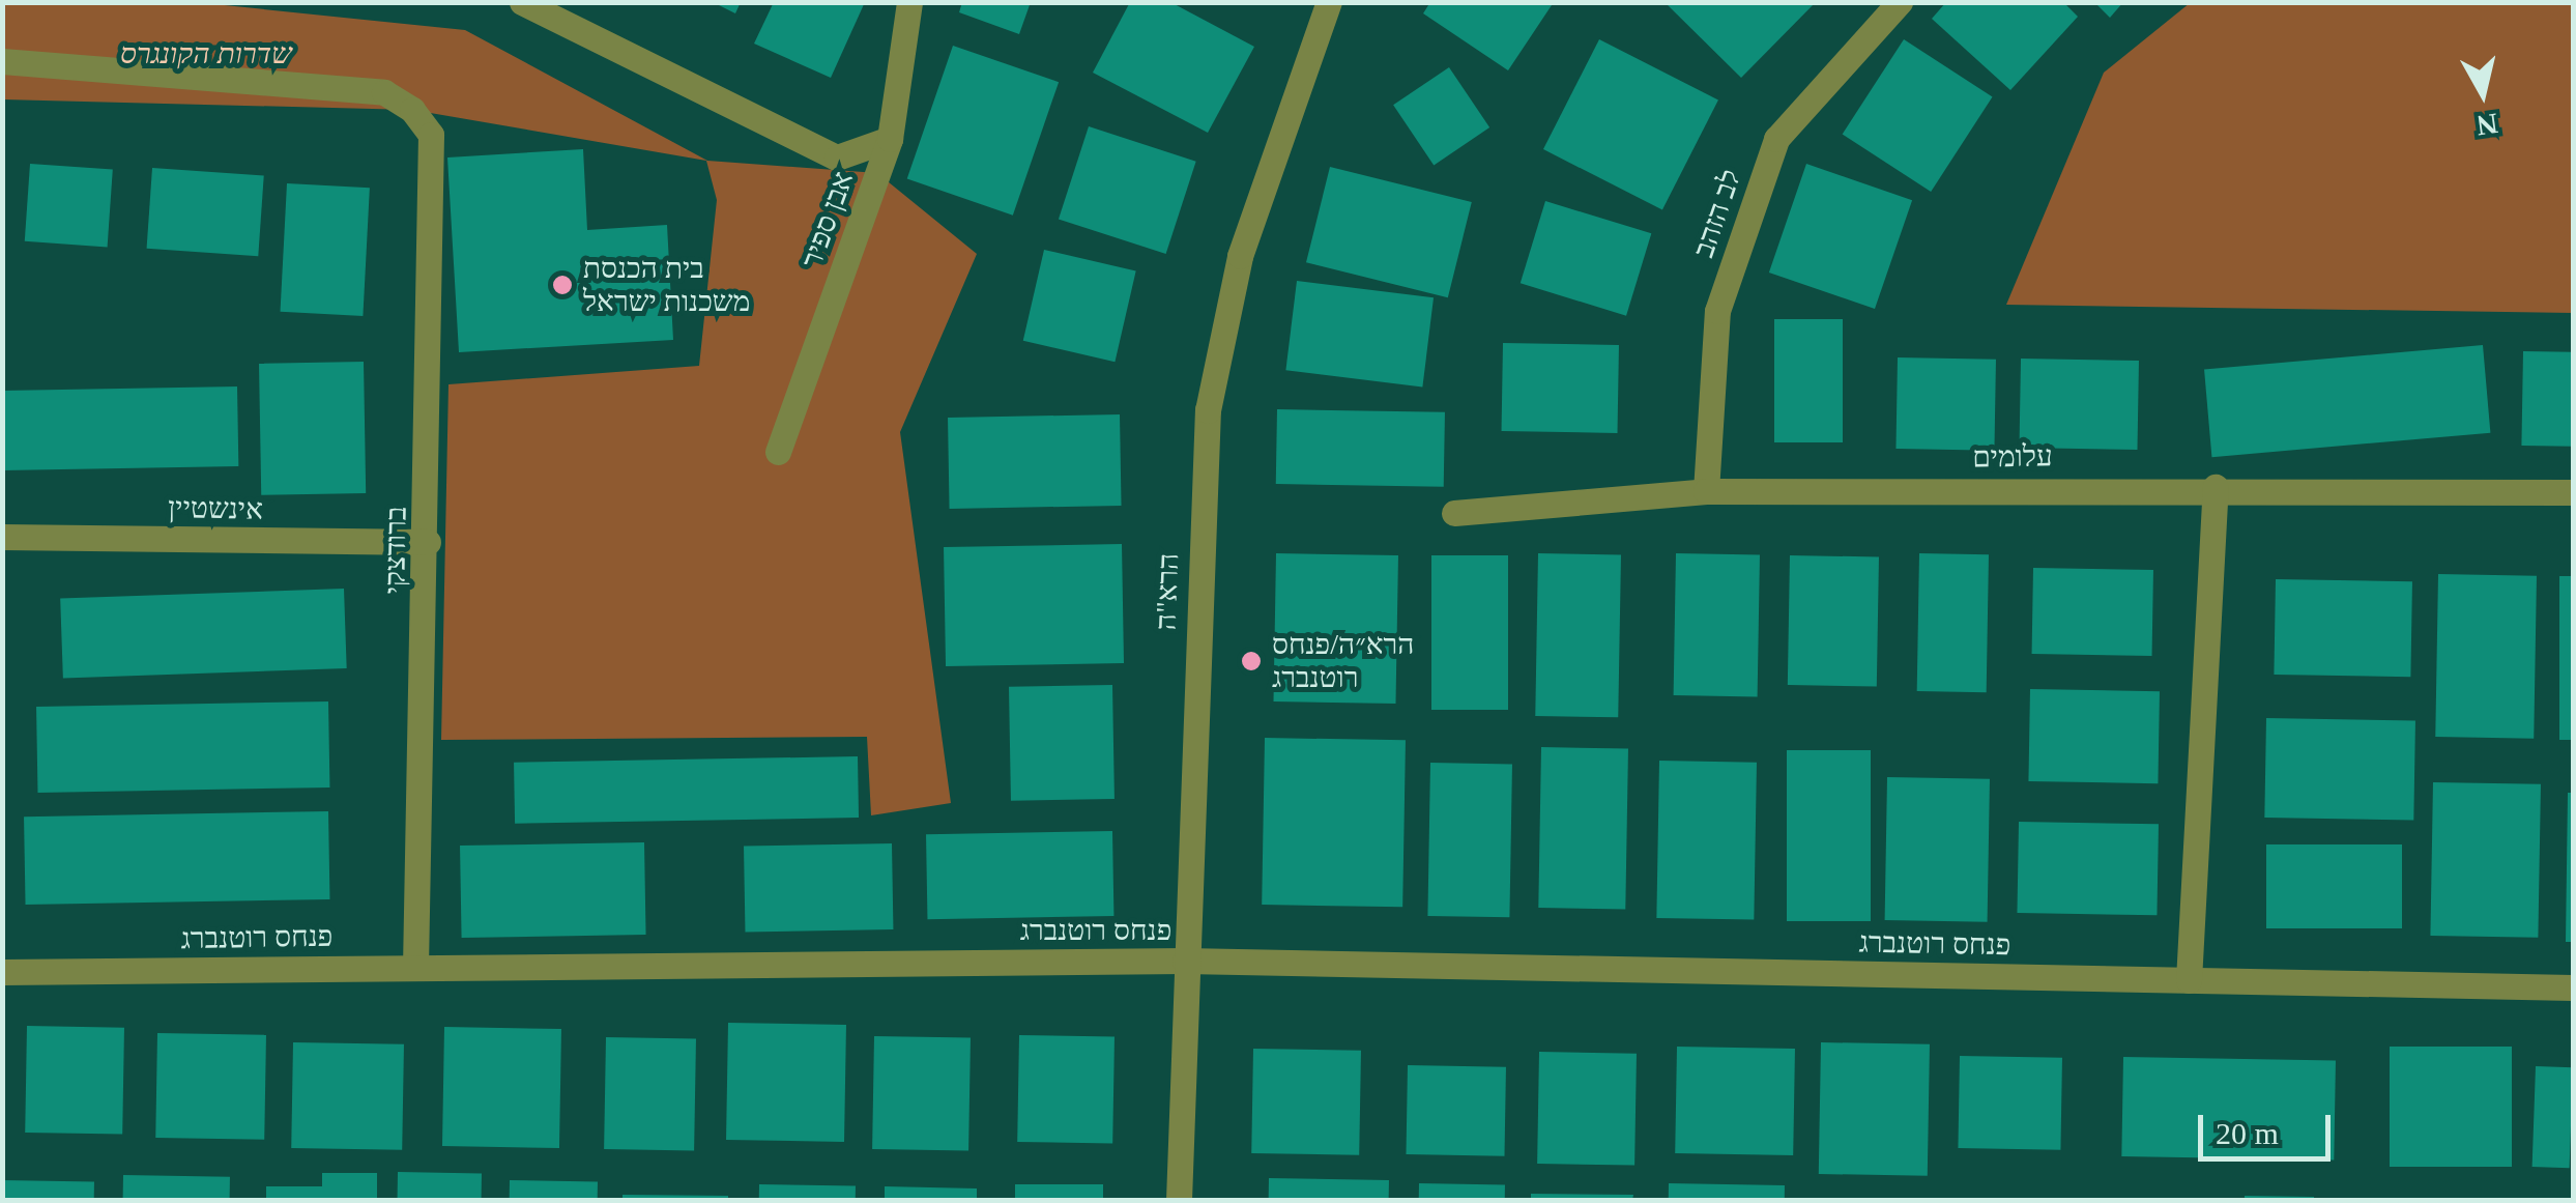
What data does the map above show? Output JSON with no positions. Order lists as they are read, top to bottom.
{
  "streets": {
    "street": [
      "לב הזהב",
      "אבן ספיר",
      "עלומים",
      "אינשטיין",
      "ברודצקי",
      "הרא\"ה",
      "פנחס רוטנברג"
    ]
  },
  "crossings": [
    ["לב הזהב", "עלומים"],
    ["אינשטיין", "ברודצקי"],
    ["ברודצקי", "פנחס רוטנברג"],
    ["הרא\"ה", "פנחס רוטנברג"]
  ],
  "parks": ["שדרות הקונגרס"],
  "places": ["בית הכנסת משכנות ישראל", "הרא״ה/פנחס רוטנברג"],
  "scale_bar": "20 m",
  "north": "bottom"
}
